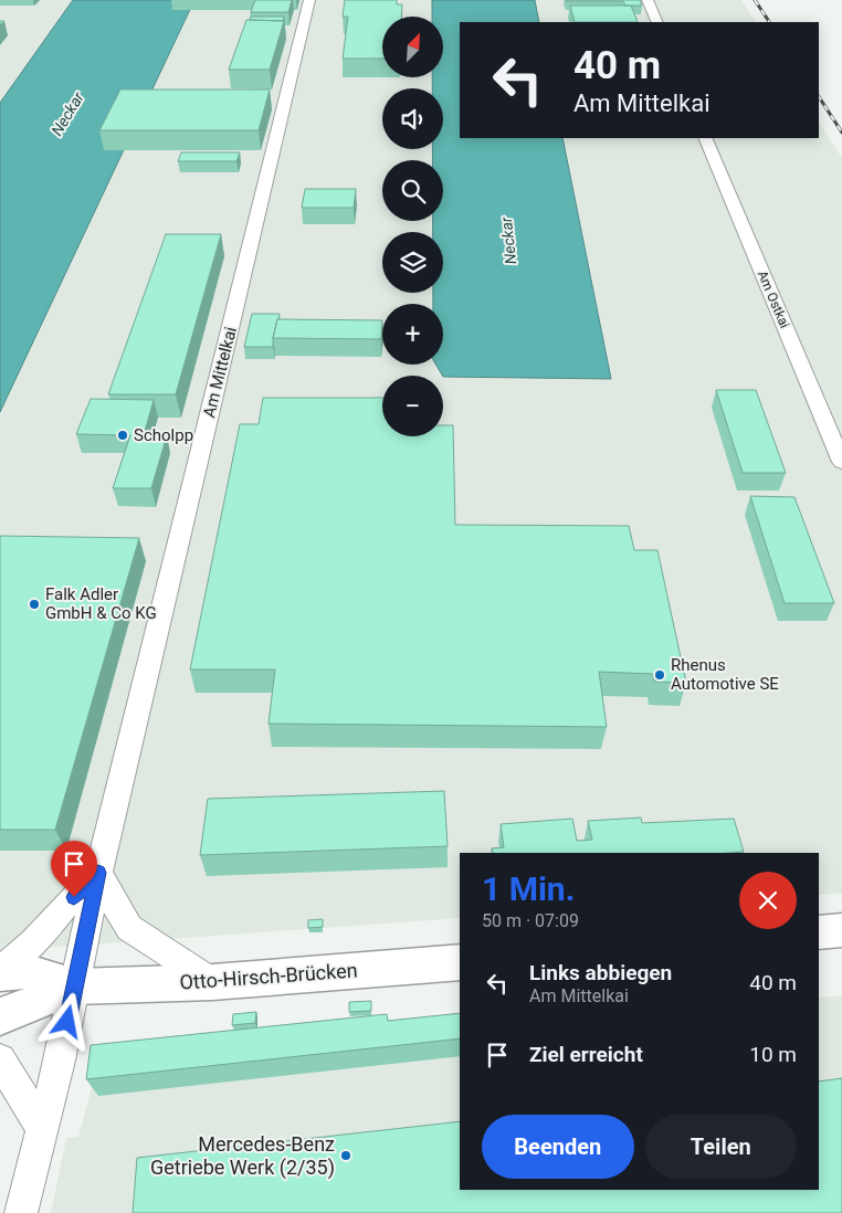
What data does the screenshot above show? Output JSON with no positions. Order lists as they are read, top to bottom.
{
  "streets": {
    "main road": ["Otto-Hirsch-Brücken"],
    "street": ["Am Ostkai", "Am Mittelkai"]
  },
  "crossings": [
    ["Am Mittelkai", "Otto-Hirsch-Brücken"]
  ],
  "water": ["Neckar"],
  "places": [
    "Scholpp",
    "Falk Adler GmbH & Co KG",
    "Rhenus Automotive SE",
    "Mercedes-Benz Getriebe Werk (2/35)"
  ],
  "north": "top right",
  "page": {
    "map_buttons": ["+", "−"],
    "turn": ["40 m", "Am Mittelkai"],
    "heading": ["1 Min.", "50 m · 07:09"],
    "list": [
      {
        "name": "Links abbiegen",
        "note": "Am Mittelkai",
        "value": "40 m"
      },
      {
        "name": "Ziel erreicht",
        "value": "10 m"
      }
    ],
    "buttons": ["Beenden", "Teilen"]
  }
}
